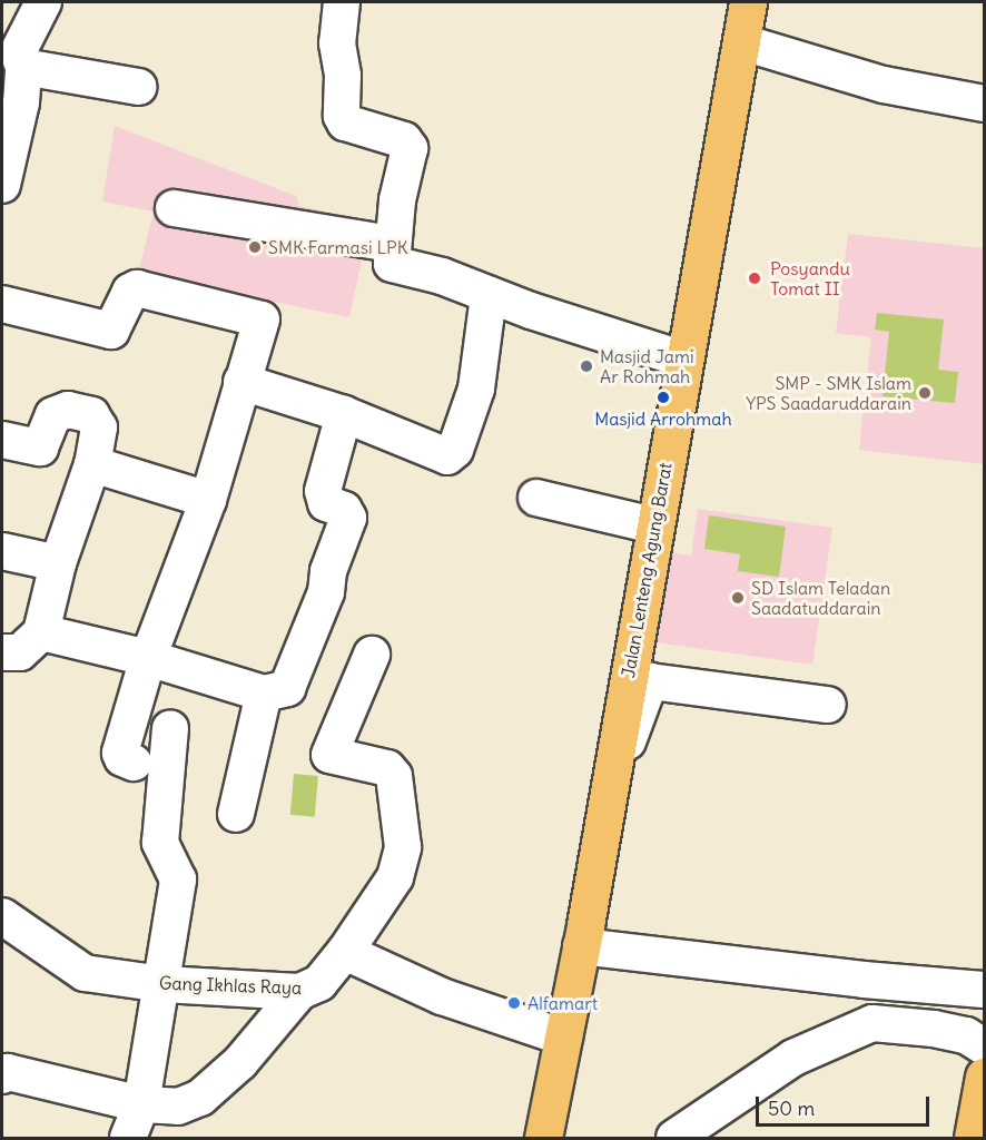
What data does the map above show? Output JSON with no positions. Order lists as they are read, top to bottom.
{
  "streets": {
    "main road": ["Jalan Lenteng Agung Barat"],
    "street": ["Gang Ikhlas Raya"]
  },
  "places": [
    "SMK Farmasi LPK",
    "Posyandu Tomat II",
    "Masjid Jami Ar Rohmah",
    "SMP - SMK Islam YPS Saadaruddarain",
    "Masjid Arrohmah",
    "SD Islam Teladan Saadatuddarain",
    "Alfamart"
  ],
  "scale_bar": "50 m"
}
